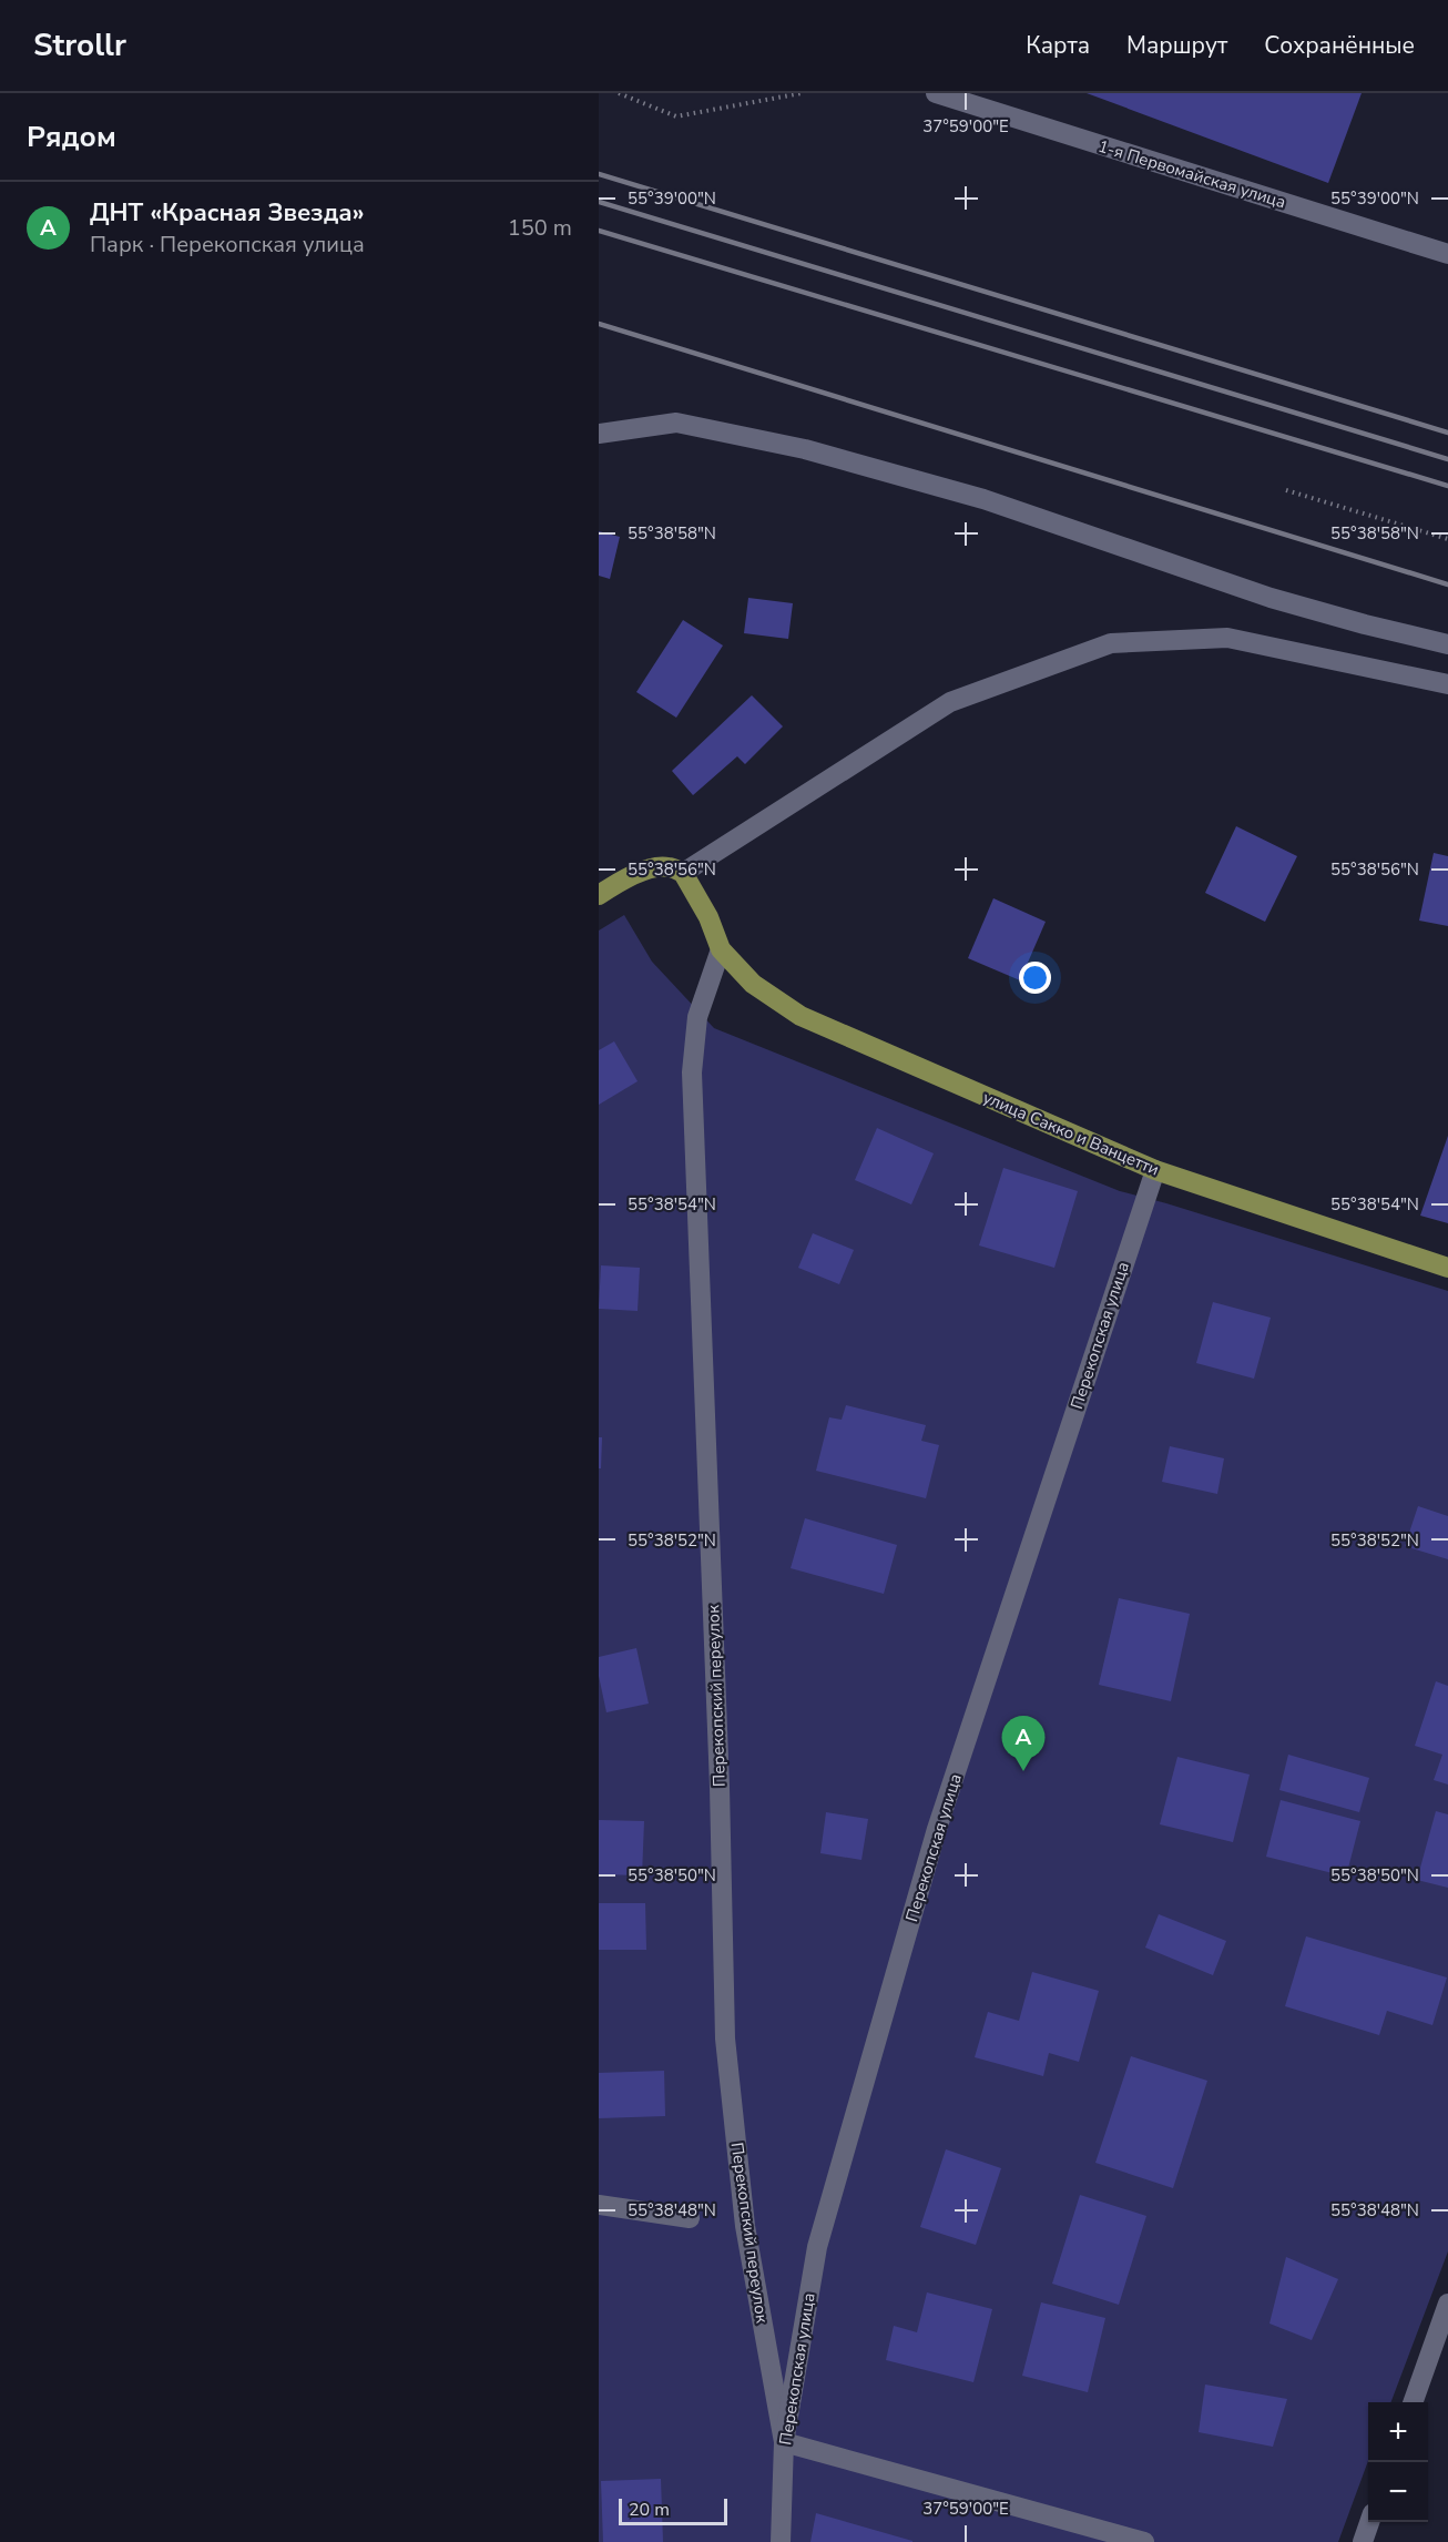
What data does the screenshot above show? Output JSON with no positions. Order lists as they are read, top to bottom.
{
  "streets": {
    "main road": ["улица Сакко и Ванцетти"],
    "street": ["1-я Первомайская улица", "Перекопская улица", "Перекопский переулок"]
  },
  "crossings": [
    ["улица Сакко и Ванцетти", "Перекопская улица"],
    ["улица Сакко и Ванцетти", "Перекопский переулок"],
    ["Перекопская улица", "Перекопский переулок"]
  ],
  "scale_bar": "20 m",
  "page": {
    "header": "Strollr",
    "nav": ["Карта", "Маршрут", "Сохранённые"],
    "heading": "Рядом",
    "list": [
      {
        "mark": "A",
        "name": "ДНТ «Красная Звезда»",
        "note": "Парк · Перекопская улица",
        "value": "150 m"
      }
    ],
    "pins": "A",
    "map_buttons": ["+", "−"],
    "scale": "20 m"
  },
  "coordinates": [
    "37°59'00\"E",
    "55°39'00\"N",
    "55°38'58\"N",
    "55°38'56\"N",
    "55°38'54\"N",
    "55°38'52\"N",
    "55°38'50\"N",
    "55°38'48\"N"
  ]
}
